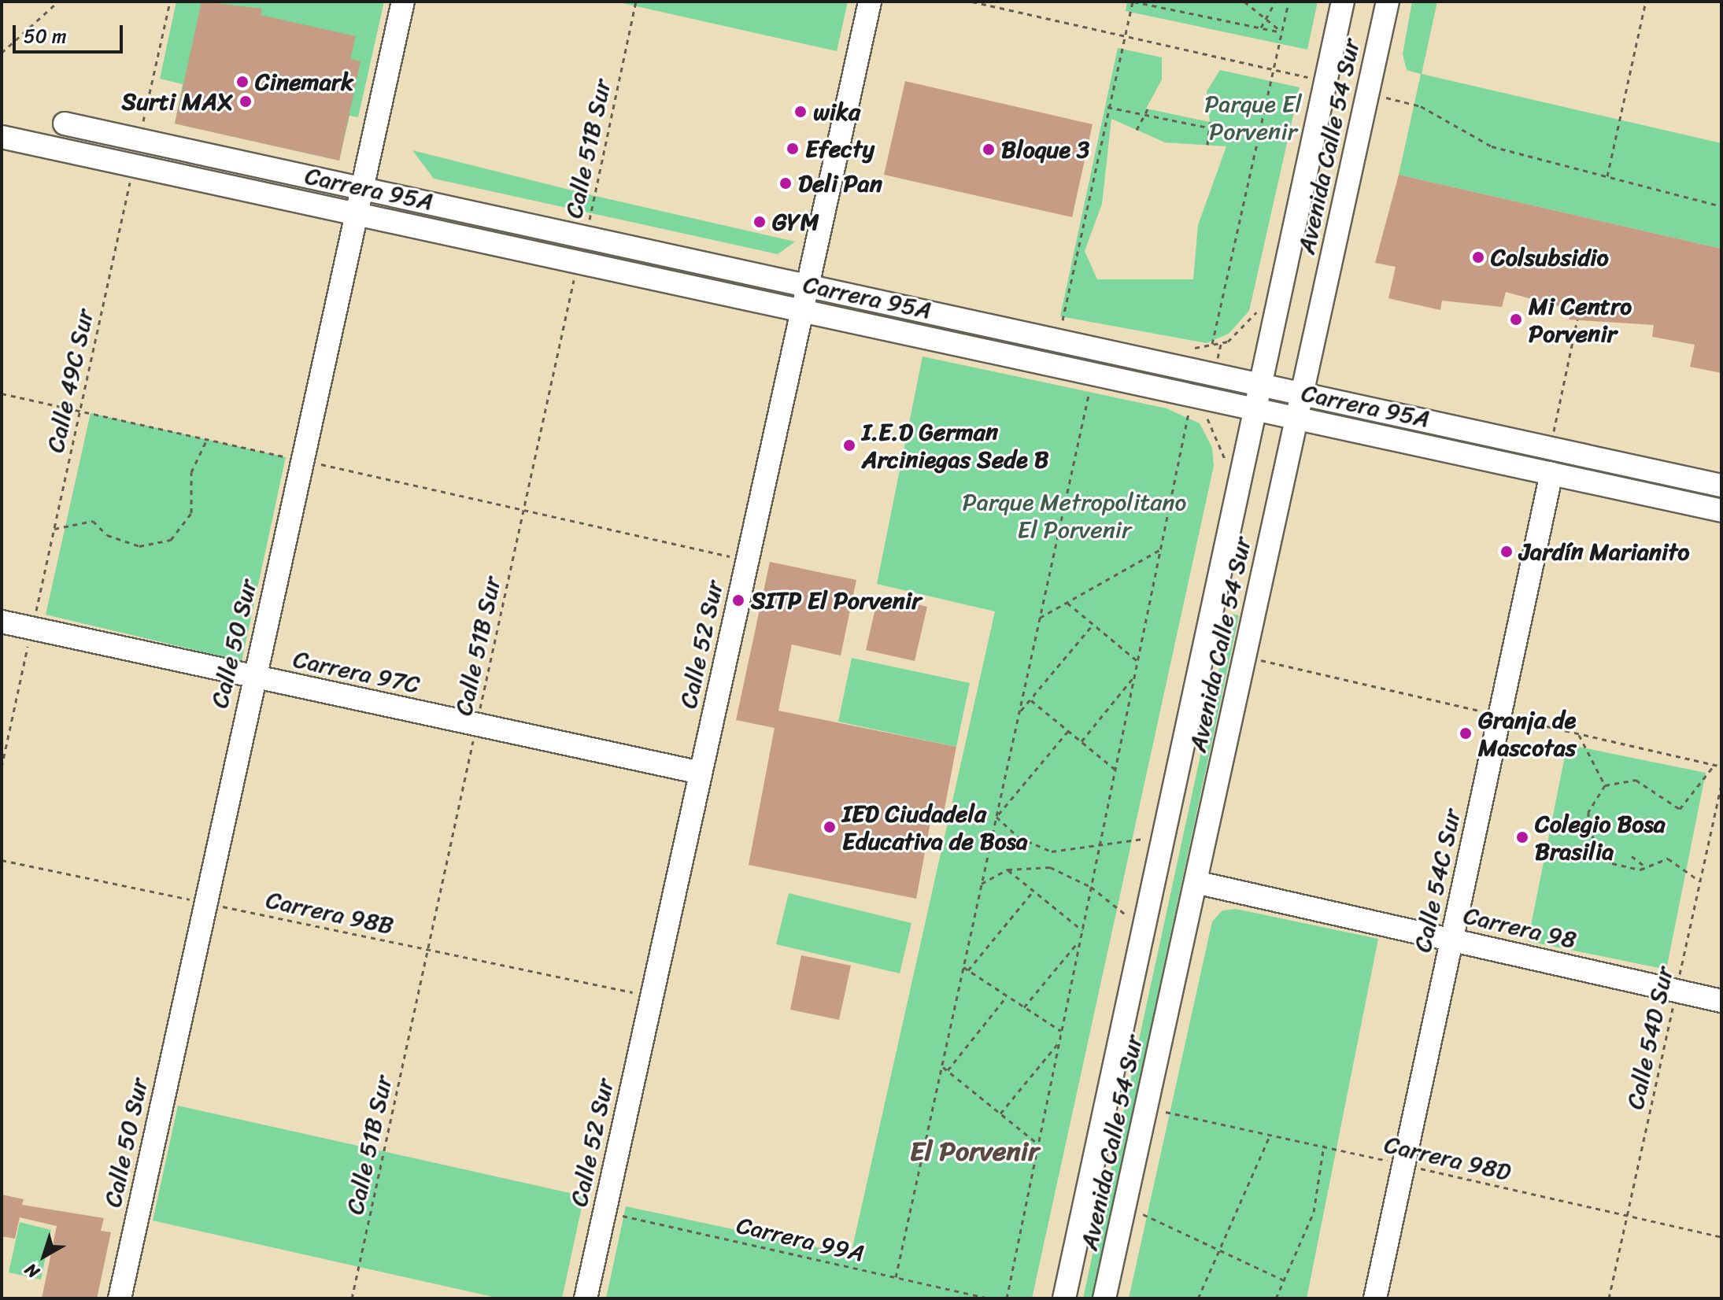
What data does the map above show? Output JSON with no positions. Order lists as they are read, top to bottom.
{
  "streets": {
    "street": [
      "Avenida Calle 54 Sur",
      "Carrera 95A",
      "Calle 50 Sur",
      "Calle 52 Sur",
      "Carrera 97C",
      "Calle 54C Sur",
      "Carrera 98"
    ],
    "path": [
      "Calle 51B Sur",
      "Calle 49C Sur",
      "Carrera 98B",
      "Calle 54D Sur",
      "Carrera 98D",
      "Carrera 99A"
    ]
  },
  "crossings": [
    ["Avenida Calle 54 Sur", "Carrera 95A"],
    ["Avenida Calle 54 Sur", "Carrera 98"],
    ["Calle 51B Sur", "Carrera 95A"],
    ["Calle 51B Sur", "Carrera 97C"],
    ["Calle 51B Sur", "Carrera 98B"],
    ["Carrera 95A", "Calle 49C Sur"],
    ["Carrera 95A", "Calle 50 Sur"],
    ["Carrera 95A", "Calle 52 Sur"],
    ["Carrera 95A", "Calle 54C Sur"],
    ["Calle 49C Sur", "Carrera 97C"],
    ["Calle 50 Sur", "Carrera 97C"],
    ["Calle 50 Sur", "Carrera 98B"],
    ["Calle 52 Sur", "Carrera 97C"],
    ["Calle 52 Sur", "Carrera 98B"],
    ["Calle 52 Sur", "Carrera 99A"],
    ["Calle 54C Sur", "Carrera 98"],
    ["Calle 54C Sur", "Carrera 98D"],
    ["Carrera 98", "Calle 54D Sur"],
    ["Calle 54D Sur", "Carrera 98D"]
  ],
  "districts": ["El Porvenir"],
  "parks": ["Parque El Porvenir", "Parque Metropolitano El Porvenir"],
  "places": [
    "Cinemark",
    "Surti MAX",
    "wika",
    "Efecty",
    "Bloque 3",
    "Deli Pan",
    "GYM",
    "Colsubsidio",
    "Mi Centro Porvenir",
    "I.E.D German Arciniegas Sede B",
    "Jardín Marianito",
    "SITP El Porvenir",
    "Granja de Mascotas",
    "IED Ciudadela Educativa de Bosa",
    "Colegio Bosa Brasilia"
  ],
  "scale_bar": "50 m",
  "north": "bottom left"
}
